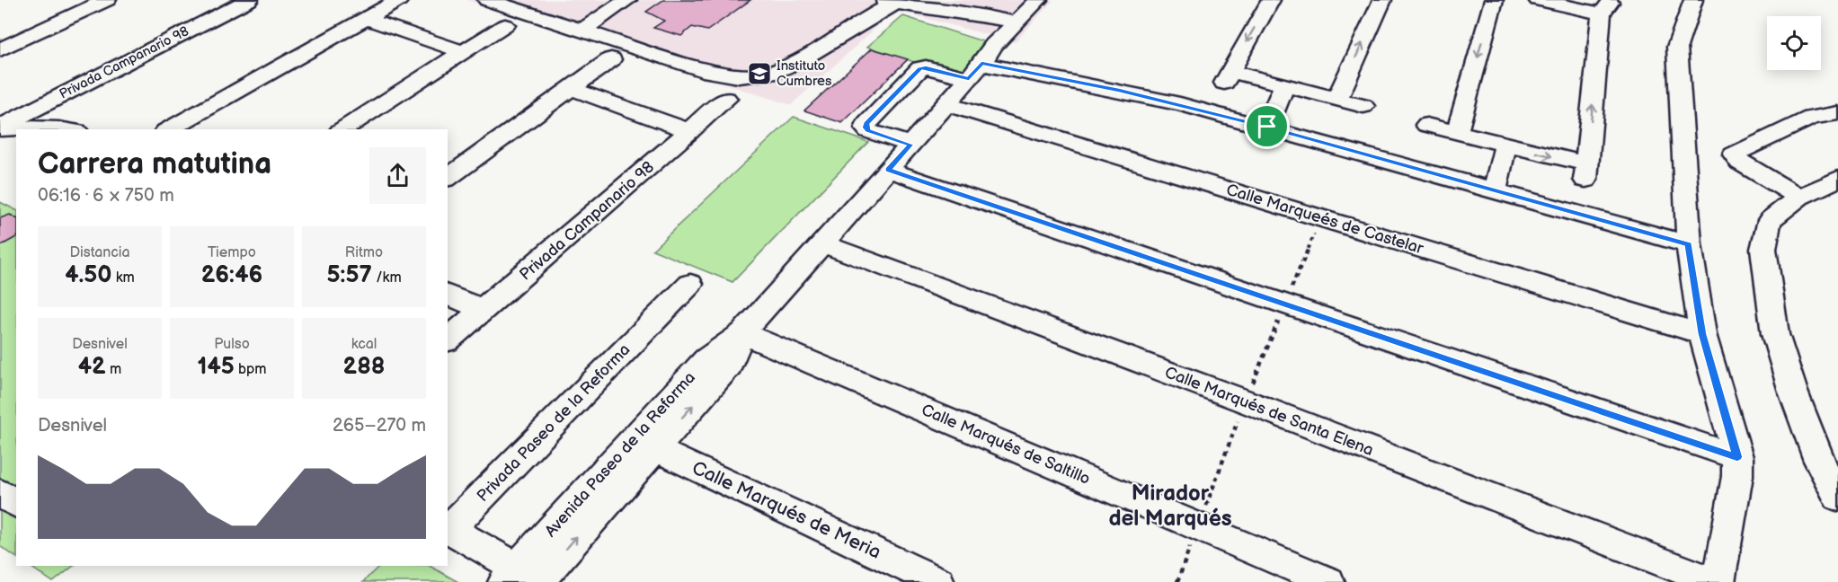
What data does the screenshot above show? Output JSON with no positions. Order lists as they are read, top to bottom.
{
  "streets": {
    "street": [
      "Privada Campanario 98",
      "Calle Marqueés de Castelar",
      "Calle Marqués de Santa Elena",
      "Privada Paseo de la Reforma",
      "Calle Marqués de Saltillo",
      "Avenida Paseo de la Reforma",
      "Calle Marqués de Meria"
    ]
  },
  "crossings": [
    ["Calle Marqueés de Castelar", "Avenida Paseo de la Reforma"],
    ["Calle Marqués de Santa Elena", "Avenida Paseo de la Reforma"],
    ["Privada Paseo de la Reforma", "Avenida Paseo de la Reforma"],
    ["Calle Marqués de Saltillo", "Avenida Paseo de la Reforma"],
    ["Avenida Paseo de la Reforma", "Calle Marqués de Meria"]
  ],
  "districts": ["Mirador del Marqués"],
  "places": {
    "school or university": ["Instituto Cumbres"]
  },
  "page": {
    "heading": ["Carrera matutina", "06:16 · 6 × 750 m"],
    "stats": [
      ["Distancia", "4.50 km"],
      ["Tiempo", "26:46"],
      ["Ritmo", "5:57 /km"],
      ["Desnivel", "42 m"],
      ["Pulso", "145 bpm"],
      ["kcal", "288"]
    ],
    "chart": ["Desnivel", "265–270 m"]
  }
}
